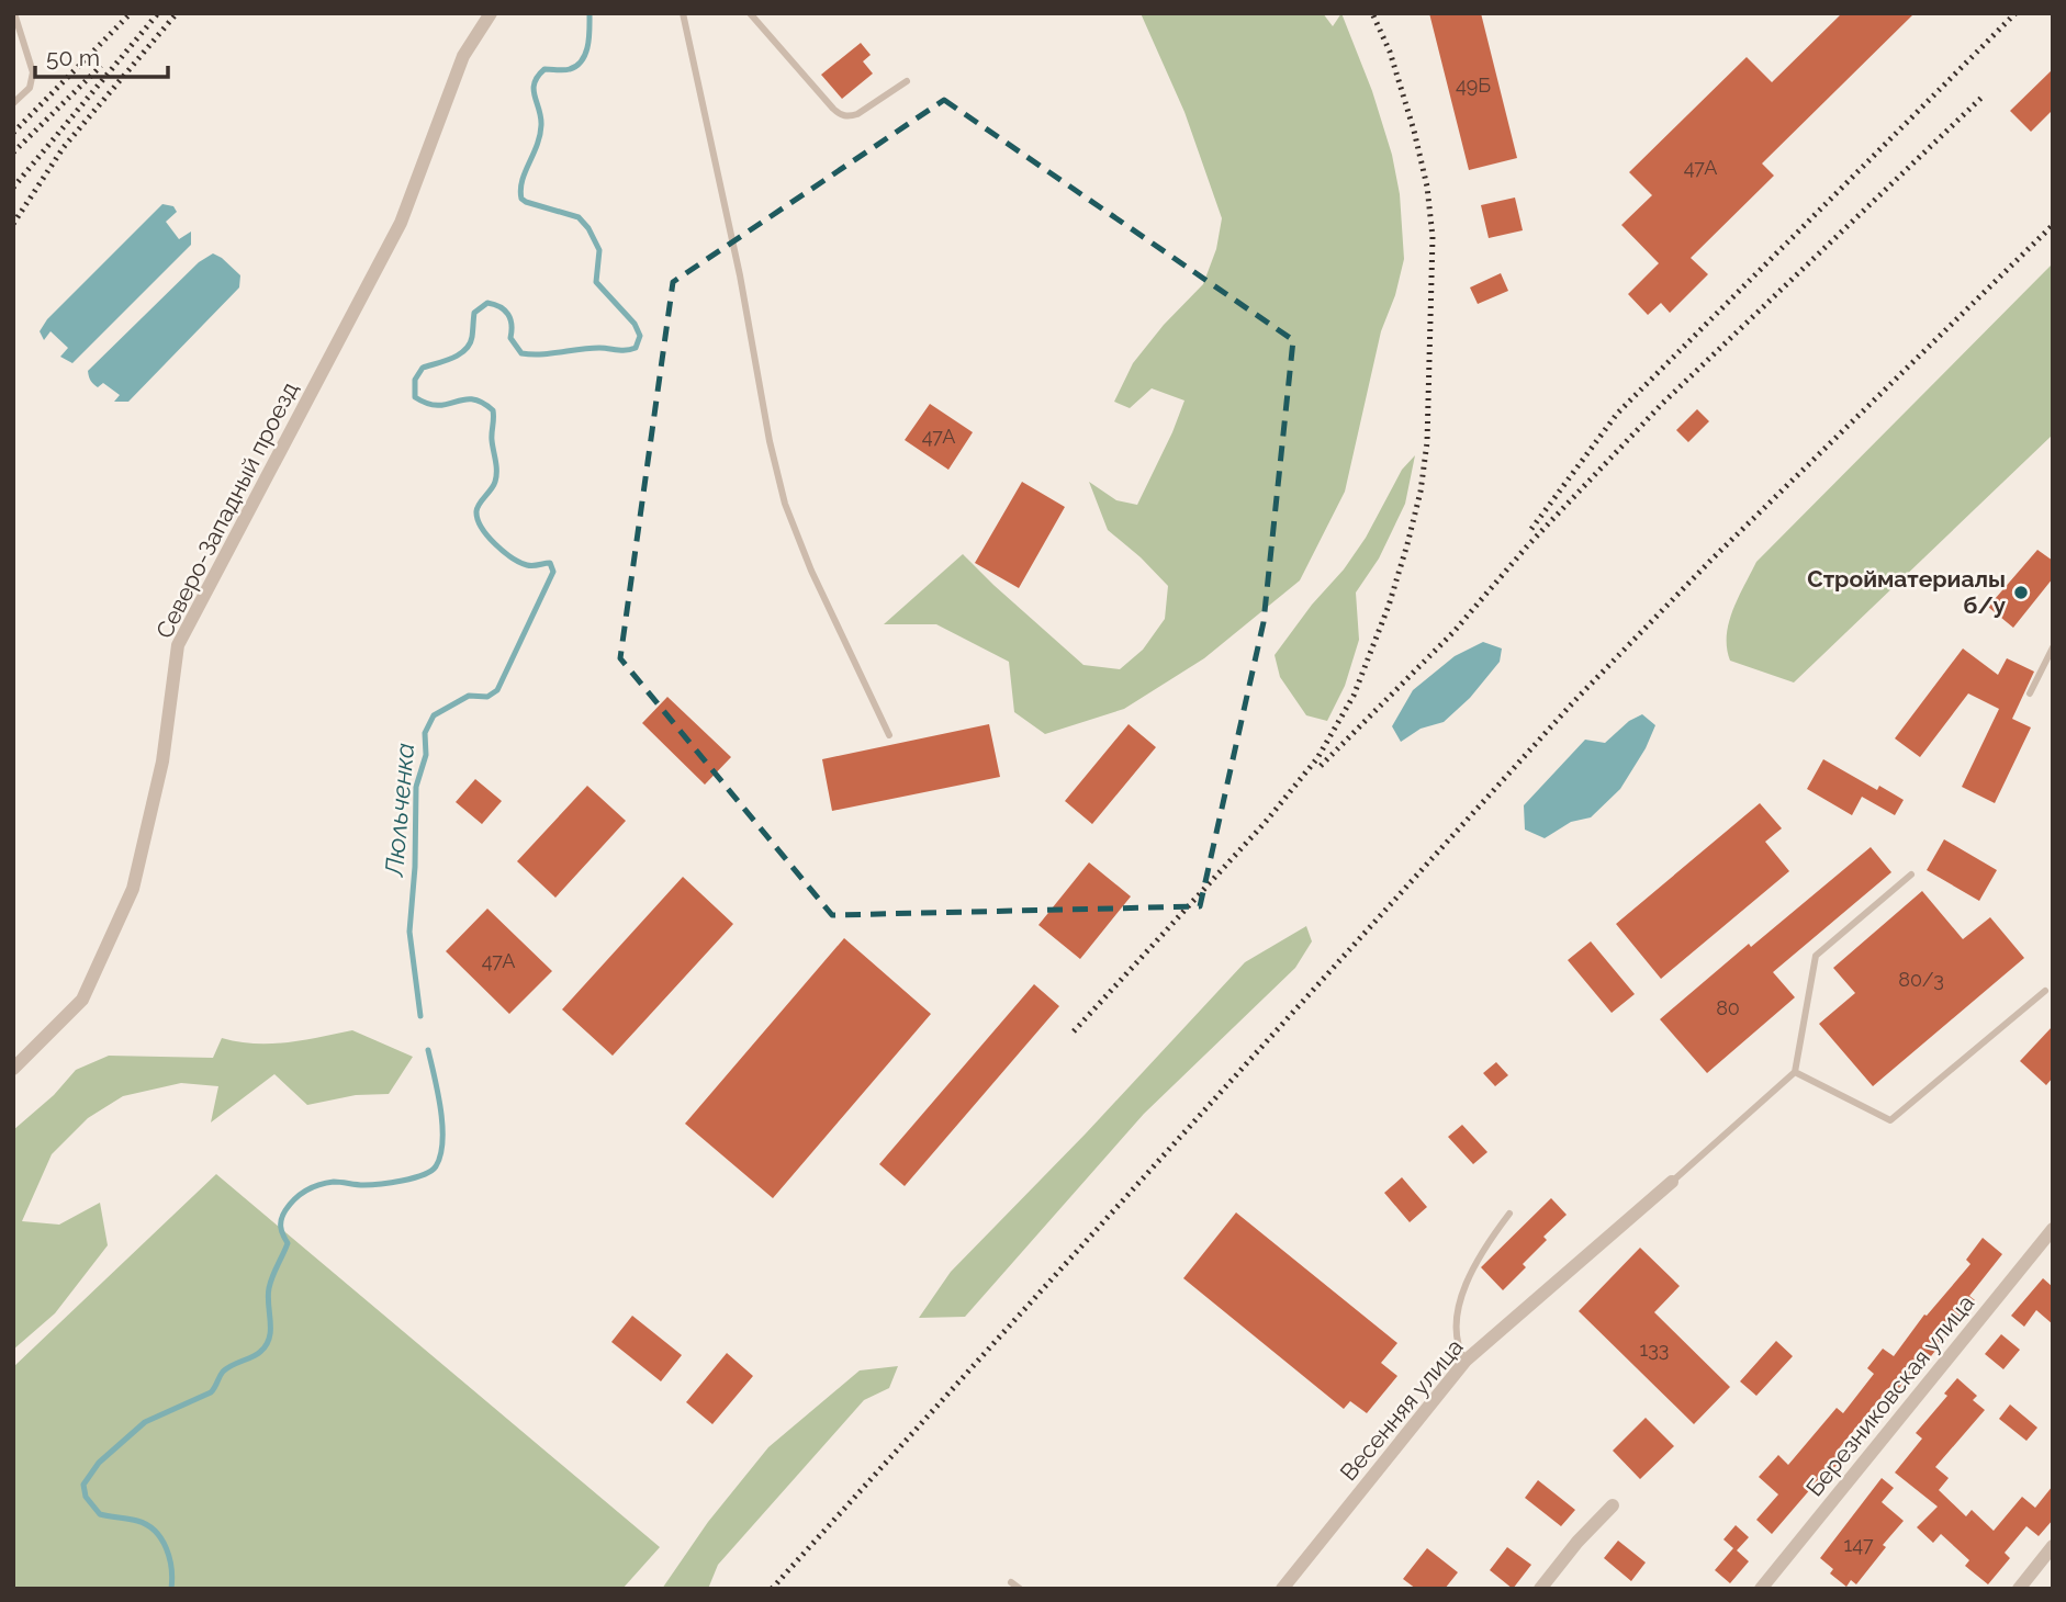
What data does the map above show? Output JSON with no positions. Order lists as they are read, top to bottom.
{
  "streets": {
    "street": ["Северо-Западный проезд", "Березниковская улица", "Весенняя улица"]
  },
  "water": ["Люльченка"],
  "places": ["Стройматериалы б/у"],
  "house_numbers": [
    "49Б",
    "47А",
    "47А",
    "47А",
    "80/3",
    "80",
    "133",
    "147"
  ],
  "scale_bar": "50 m"
}
